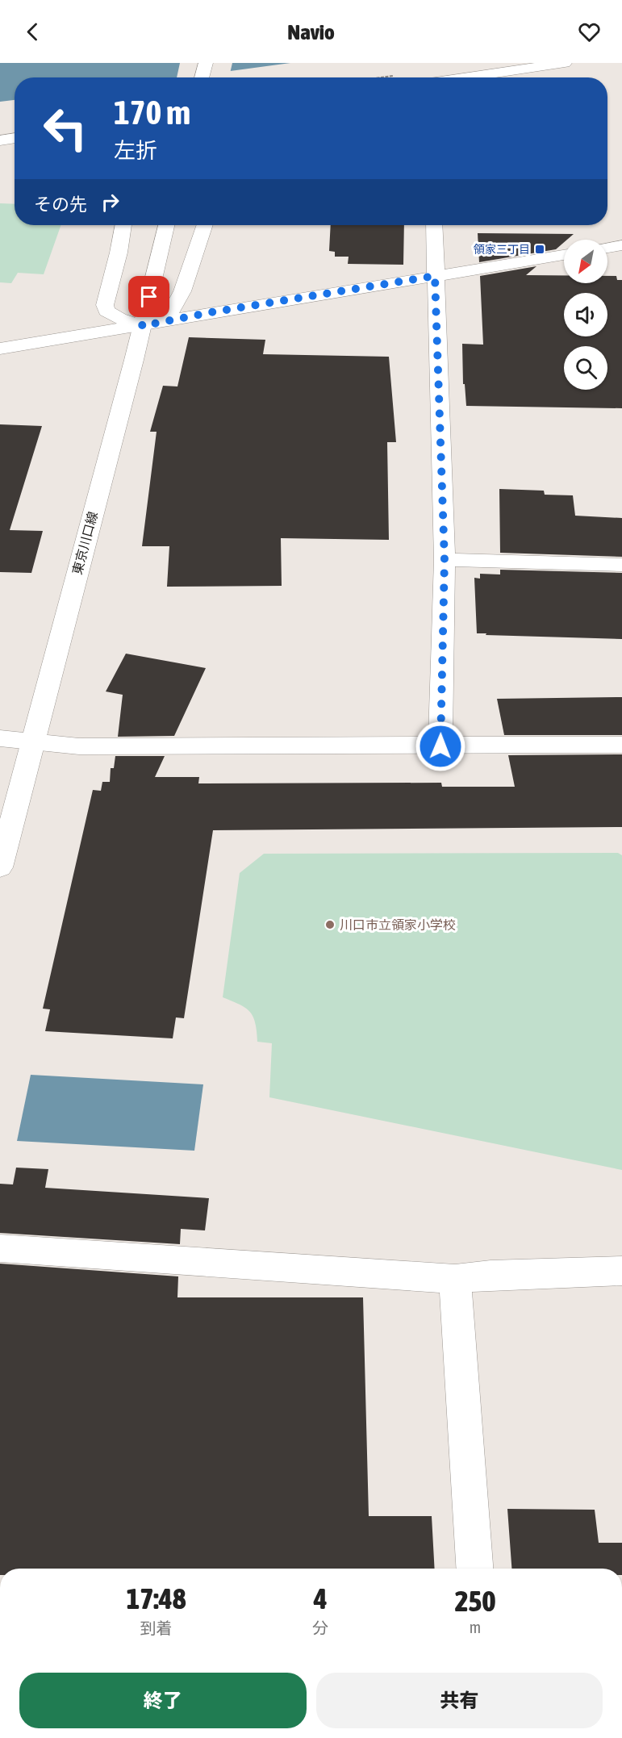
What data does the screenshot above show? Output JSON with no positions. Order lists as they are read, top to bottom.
{
  "streets": {
    "street": ["東京川口線"]
  },
  "places": {
    "transit": ["領家三丁目"],
    "other": ["川口市立領家小学校"]
  },
  "north": "bottom left",
  "page": {
    "header": "Navio",
    "turn": ["170 m", "左折"],
    "then": "その先",
    "eta": [
      "17:48",
      "到着",
      "4",
      "分",
      "250",
      "m"
    ],
    "buttons": ["終了", "共有"]
  }
}
